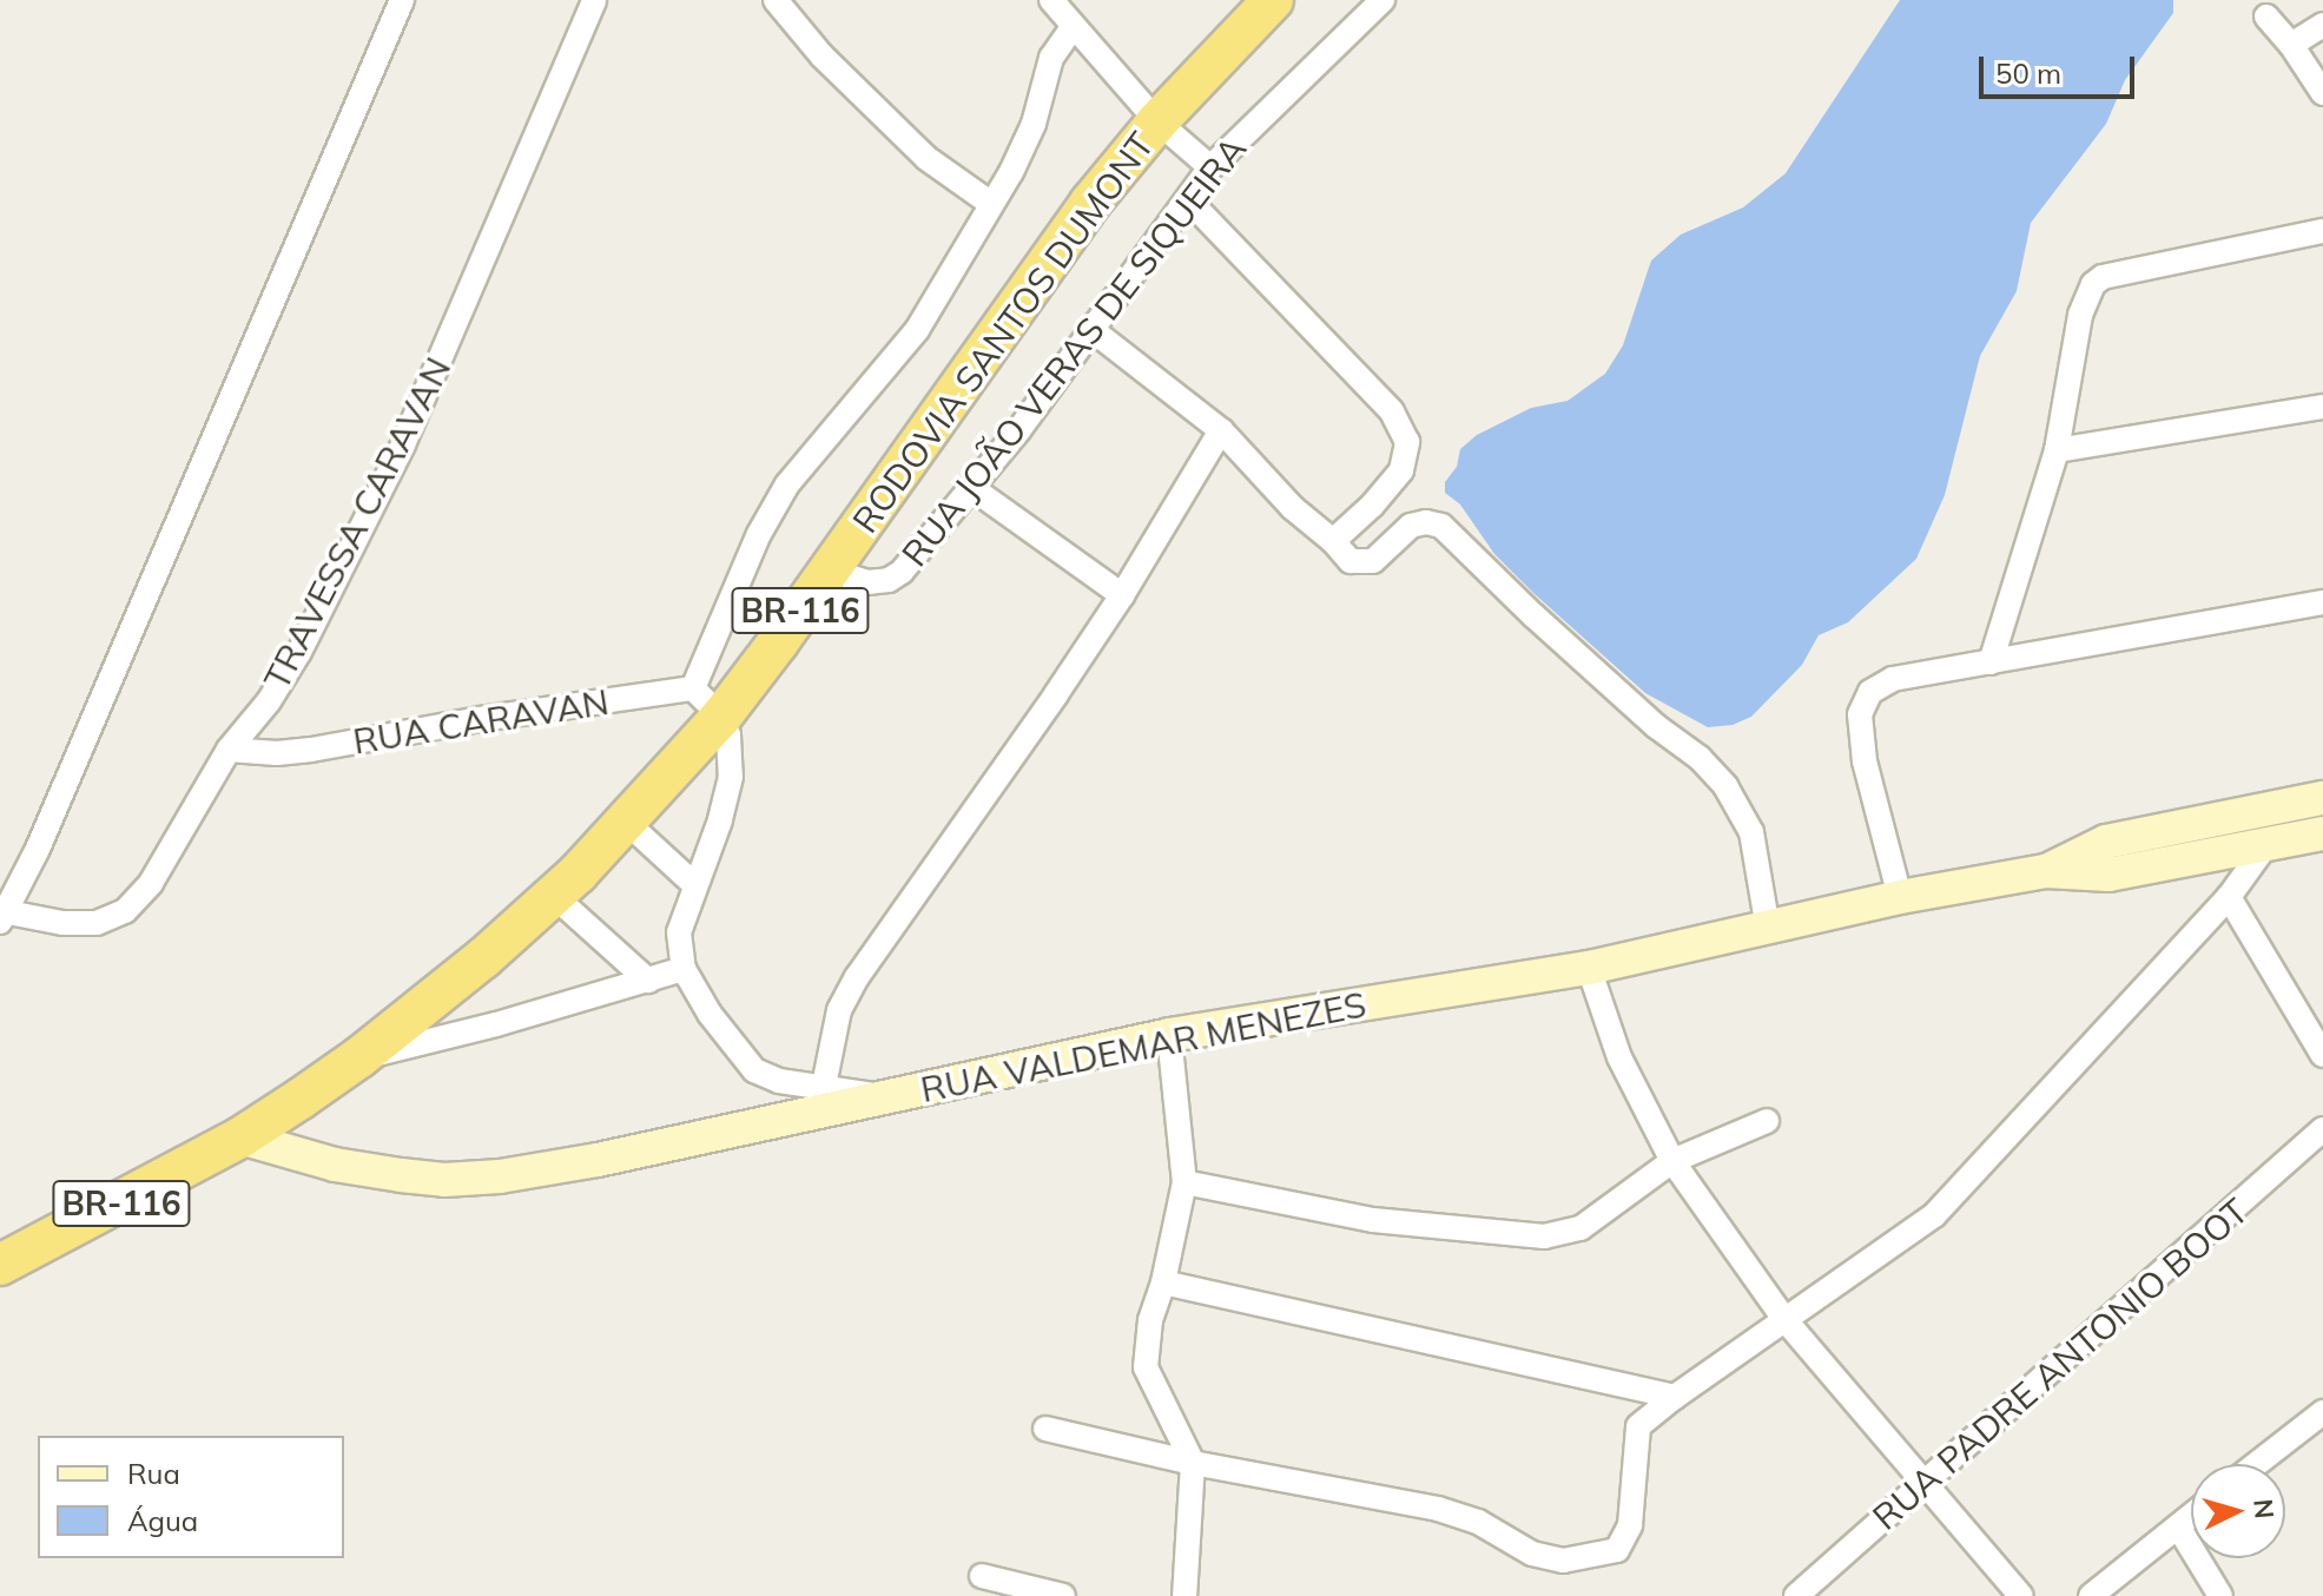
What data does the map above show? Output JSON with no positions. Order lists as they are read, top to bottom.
{
  "streets": {
    "highway": ["RODOVIA SANTOS DUMONT", "BR-116"],
    "main road": ["RUA VALDEMAR MENEZES"],
    "street": [
      "RUA JOÃO VERAS DE SIQUEIRA",
      "TRAVESSA CARAVAN",
      "RUA CARAVAN",
      "RUA PADRE ANTONIO BOOT"
    ]
  },
  "crossings": [
    ["RODOVIA SANTOS DUMONT", "RUA JOÃO VERAS DE SIQUEIRA"],
    ["RODOVIA SANTOS DUMONT", "RUA VALDEMAR MENEZES"],
    ["TRAVESSA CARAVAN", "RUA CARAVAN"]
  ],
  "legend": ["Rua", "Água"],
  "scale_bar": "50 m",
  "north": "right"
}
